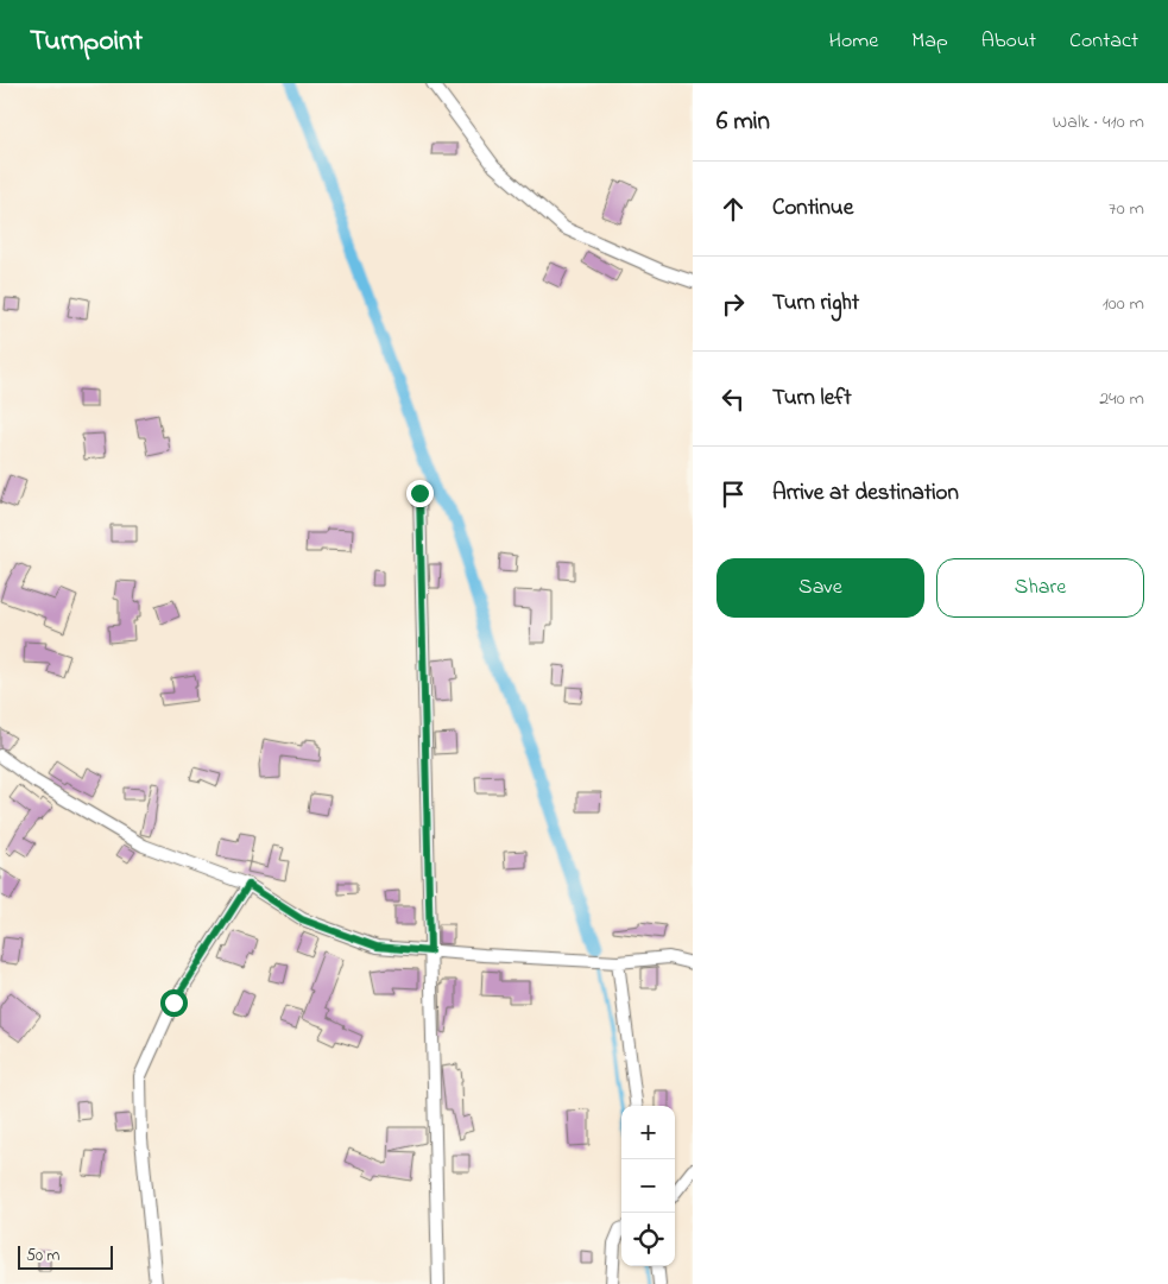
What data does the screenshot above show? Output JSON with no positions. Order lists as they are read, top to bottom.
{
  "scale_bar": "50 m",
  "page": {
    "header": "Turnpoint",
    "nav": [
      "Home",
      "Map",
      "About",
      "Contact"
    ],
    "heading": ["6 min", "Walk · 410 m"],
    "list": [
      ["Continue", "70 m"],
      ["Turn right", "100 m"],
      ["Turn left", "240 m"],
      "Arrive at destination"
    ],
    "buttons": ["Save", "Share"],
    "map_buttons": ["+", "−"],
    "scale": "50 m"
  }
}
